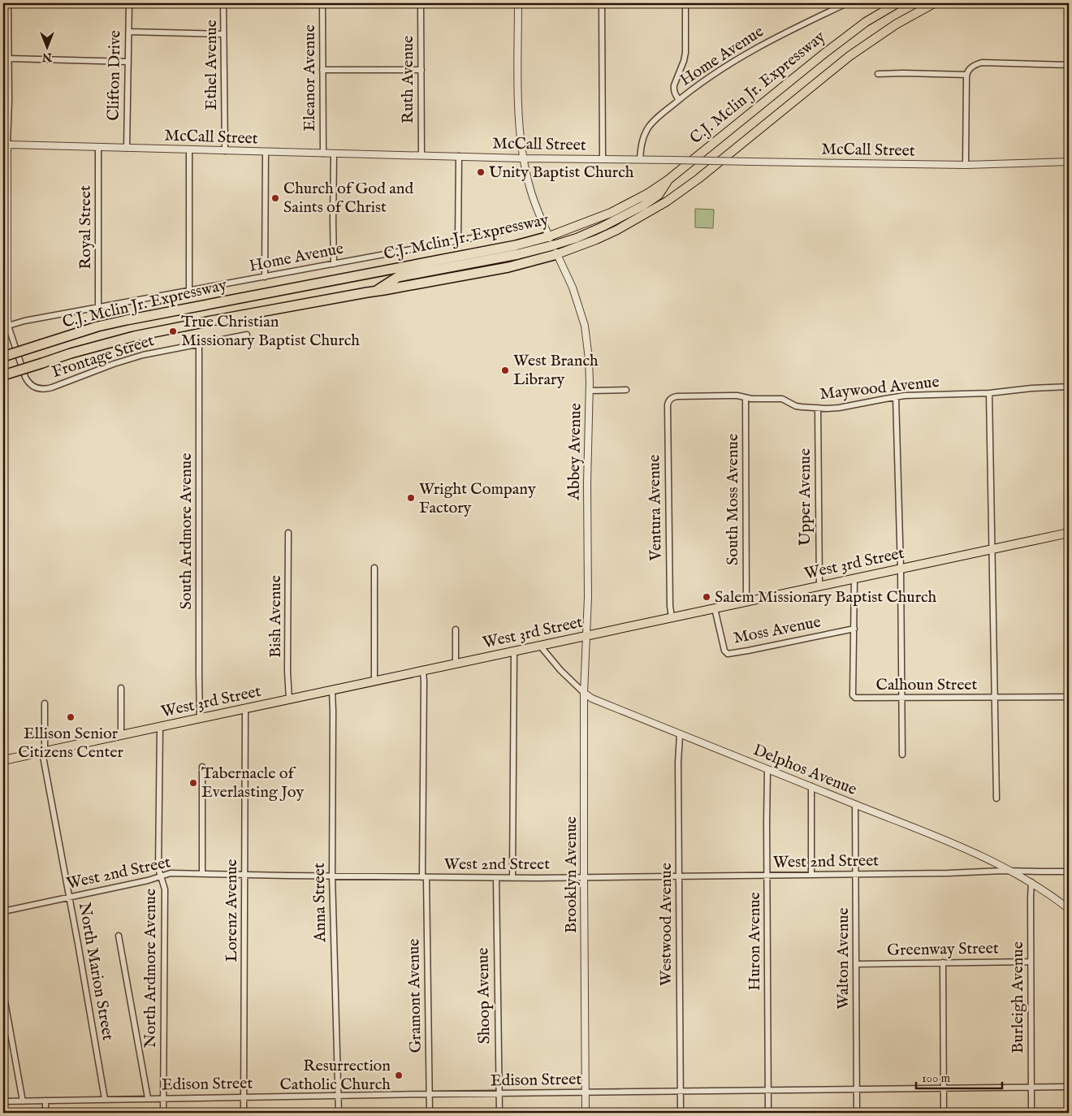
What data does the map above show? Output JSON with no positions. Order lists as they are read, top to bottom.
{
  "streets": {
    "highway": ["C.J. Mclin Jr. Expressway"],
    "main road": ["West 3rd Street"],
    "street": [
      "Home Avenue",
      "Ethel Avenue",
      "Clifton Drive",
      "Eleanor Avenue",
      "Ruth Avenue",
      "McCall Street",
      "Royal Street",
      "Frontage Street",
      "Maywood Avenue",
      "Abbey Avenue",
      "Upper Avenue",
      "South Moss Avenue",
      "Ventura Avenue",
      "South Ardmore Avenue",
      "Bish Avenue",
      "Moss Avenue",
      "Calhoun Street",
      "Delphos Avenue",
      "West 2nd Street",
      "Brooklyn Avenue",
      "Anna Street",
      "Lorenz Avenue",
      "Westwood Avenue",
      "Huron Avenue",
      "Greenway Street",
      "Walton Avenue",
      "North Ardmore Avenue",
      "North Marion Street",
      "Gramont Avenue",
      "Shoop Avenue",
      "Burleigh Avenue",
      "Edison Street"
    ]
  },
  "crossings": [
    ["Home Avenue", "McCall Street"],
    ["Home Avenue", "Royal Street"],
    ["Home Avenue", "Frontage Street"],
    ["Ethel Avenue", "McCall Street"],
    ["Clifton Drive", "McCall Street"],
    ["Eleanor Avenue", "McCall Street"],
    ["Ruth Avenue", "McCall Street"],
    ["C.J. Mclin Jr. Expressway", "Abbey Avenue"],
    ["McCall Street", "Royal Street"],
    ["McCall Street", "Abbey Avenue"],
    ["Frontage Street", "South Ardmore Avenue"],
    ["Maywood Avenue", "Upper Avenue"],
    ["Maywood Avenue", "South Moss Avenue"],
    ["Maywood Avenue", "Ventura Avenue"],
    ["Abbey Avenue", "West 3rd Street"],
    ["Abbey Avenue", "Brooklyn Avenue"],
    ["Upper Avenue", "West 3rd Street"],
    ["South Moss Avenue", "West 3rd Street"],
    ["Ventura Avenue", "West 3rd Street"],
    ["South Ardmore Avenue", "West 3rd Street"],
    ["West 3rd Street", "Bish Avenue"],
    ["West 3rd Street", "Moss Avenue"],
    ["West 3rd Street", "Delphos Avenue"],
    ["West 3rd Street", "Brooklyn Avenue"],
    ["West 3rd Street", "Anna Street"],
    ["West 3rd Street", "Lorenz Avenue"],
    ["West 3rd Street", "North Ardmore Avenue"],
    ["West 3rd Street", "North Marion Street"],
    ["West 3rd Street", "Gramont Avenue"],
    ["Moss Avenue", "Calhoun Street"],
    ["Delphos Avenue", "West 2nd Street"],
    ["Delphos Avenue", "Brooklyn Avenue"],
    ["Delphos Avenue", "Westwood Avenue"],
    ["Delphos Avenue", "Huron Avenue"],
    ["Delphos Avenue", "Walton Avenue"],
    ["Delphos Avenue", "Burleigh Avenue"],
    ["West 2nd Street", "Brooklyn Avenue"],
    ["West 2nd Street", "Anna Street"],
    ["West 2nd Street", "Lorenz Avenue"],
    ["West 2nd Street", "Westwood Avenue"],
    ["West 2nd Street", "Huron Avenue"],
    ["West 2nd Street", "Walton Avenue"],
    ["West 2nd Street", "North Ardmore Avenue"],
    ["West 2nd Street", "North Marion Street"],
    ["West 2nd Street", "Gramont Avenue"],
    ["West 2nd Street", "Shoop Avenue"],
    ["Brooklyn Avenue", "Edison Street"],
    ["Anna Street", "Edison Street"],
    ["Lorenz Avenue", "Edison Street"],
    ["Westwood Avenue", "Edison Street"],
    ["Huron Avenue", "Edison Street"],
    ["Greenway Street", "Walton Avenue"],
    ["Greenway Street", "Burleigh Avenue"],
    ["Walton Avenue", "Edison Street"],
    ["North Ardmore Avenue", "Edison Street"],
    ["North Marion Street", "Edison Street"],
    ["Gramont Avenue", "Edison Street"],
    ["Shoop Avenue", "Edison Street"],
    ["Burleigh Avenue", "Edison Street"]
  ],
  "places": [
    "Unity Baptist Church",
    "Church of God and Saints of Christ",
    "True Christian Missionary Baptist Church",
    "West Branch Library",
    "Wright Company Factory",
    "Salem Missionary Baptist Church",
    "Ellison Senior Citizens Center",
    "Tabernacle of Everlasting Joy",
    "Resurrection Catholic Church"
  ],
  "scale_bar": "100 m",
  "north": "bottom"
}
